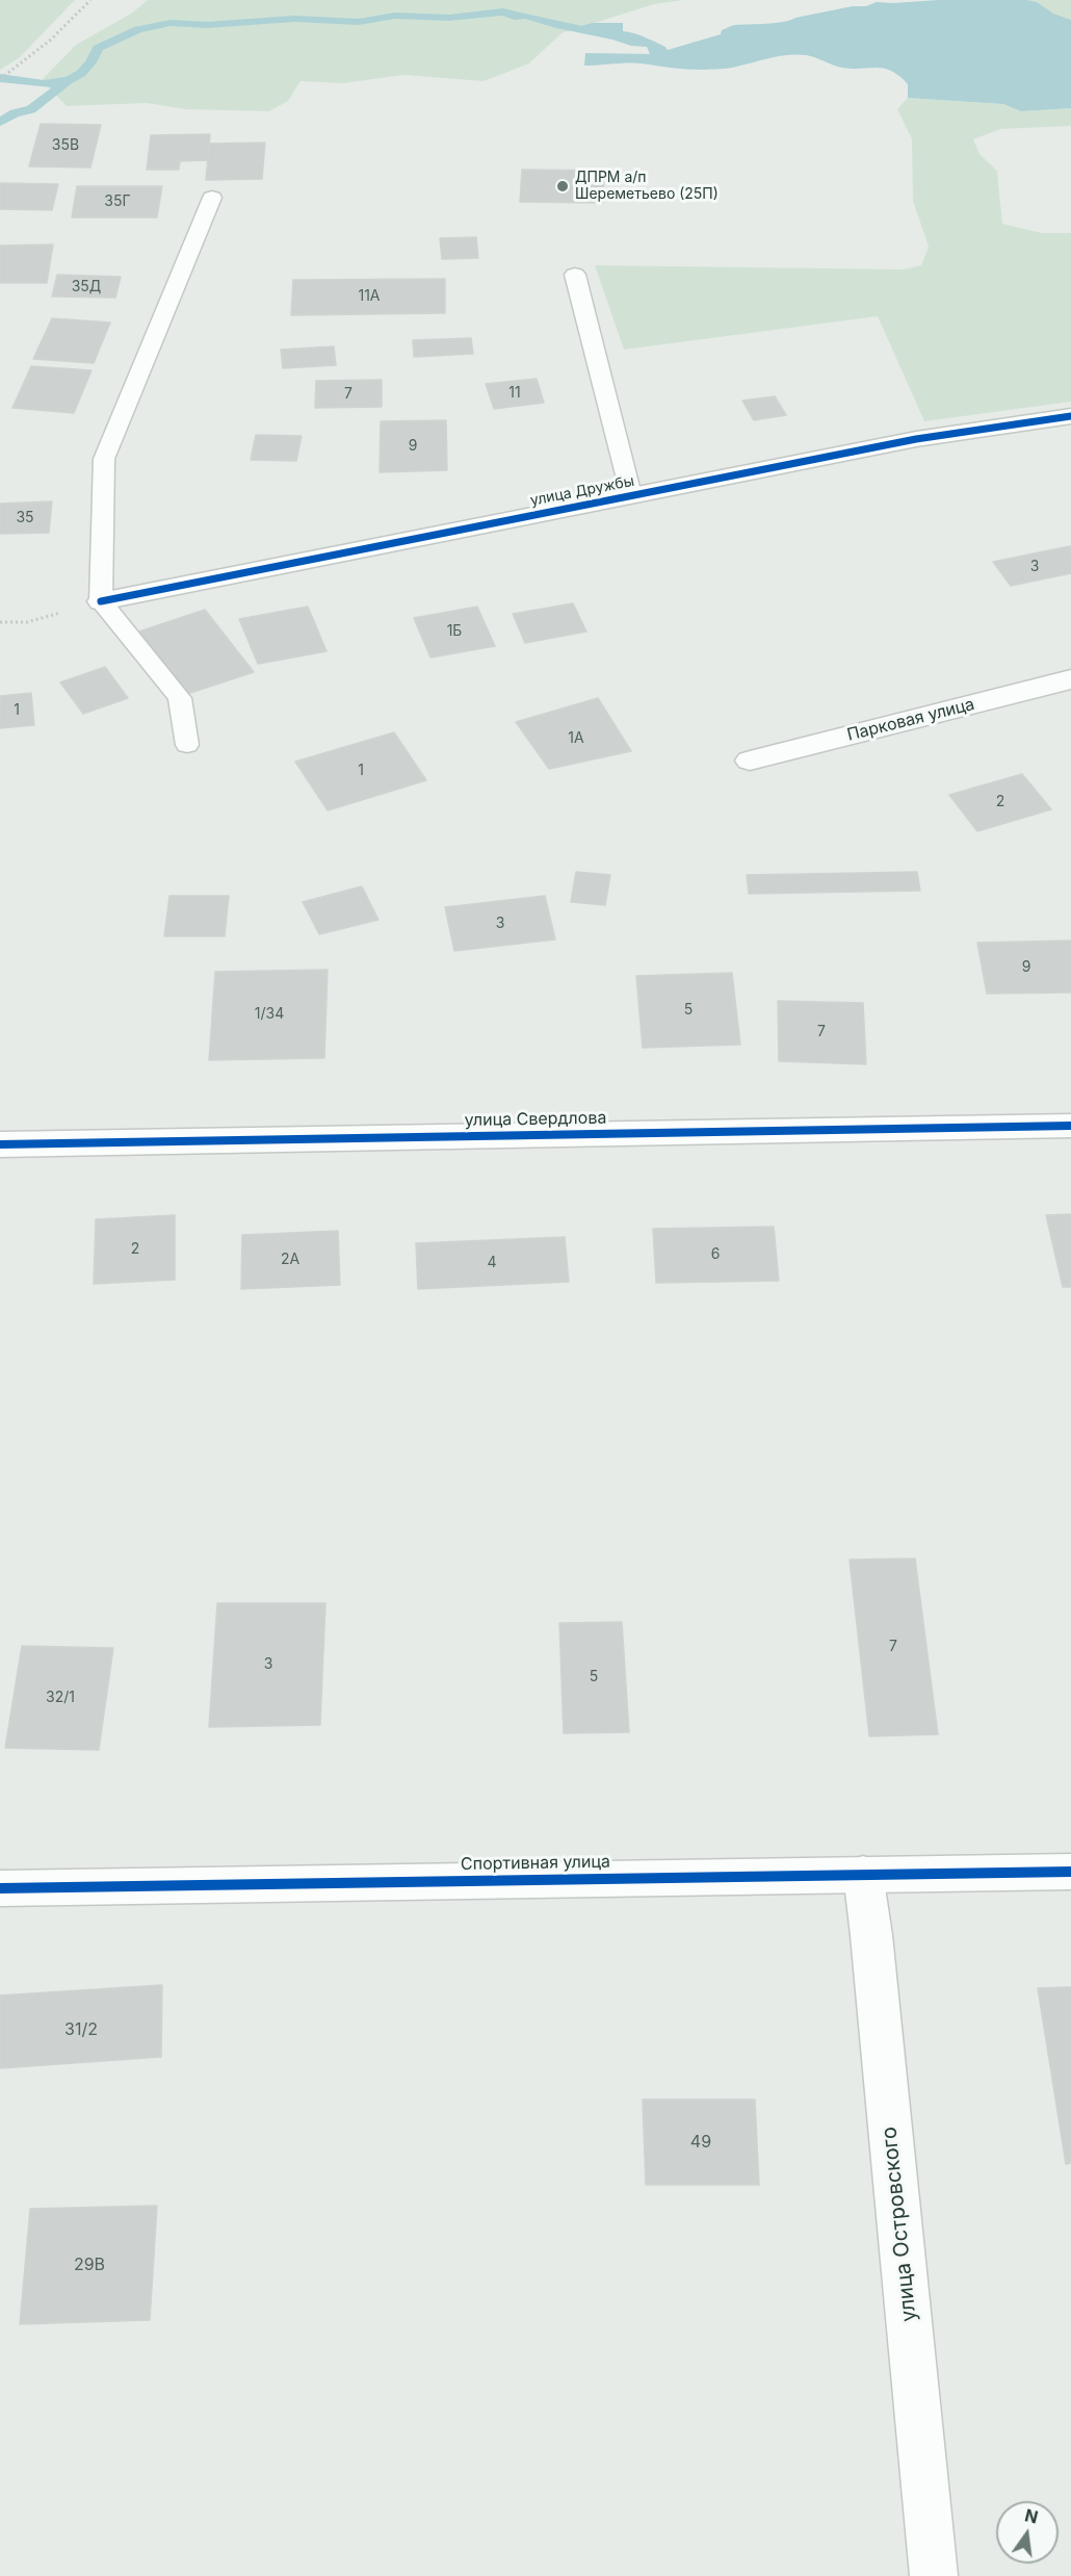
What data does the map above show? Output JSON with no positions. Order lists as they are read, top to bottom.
{
  "streets": {
    "street": [
      "улица Дружбы",
      "Парковая улица",
      "улица Свердлова",
      "Спортивная улица",
      "улица Островского"
    ]
  },
  "crossings": [
    ["Спортивная улица", "улица Островского"]
  ],
  "places": ["ДПРМ а/п Шереметьево (25П)"],
  "house_numbers": [
    "35В",
    "35Г",
    "35Д",
    "11А",
    "11",
    "7",
    "9",
    "35",
    "3",
    "1Б",
    "1",
    "1А",
    "1",
    "2",
    "3",
    "9",
    "5",
    "1/34",
    "7",
    "2",
    "6",
    "2А",
    "4",
    "7",
    "3",
    "5",
    "32/1",
    "31/2",
    "49",
    "29В"
  ],
  "north": "top"
}
